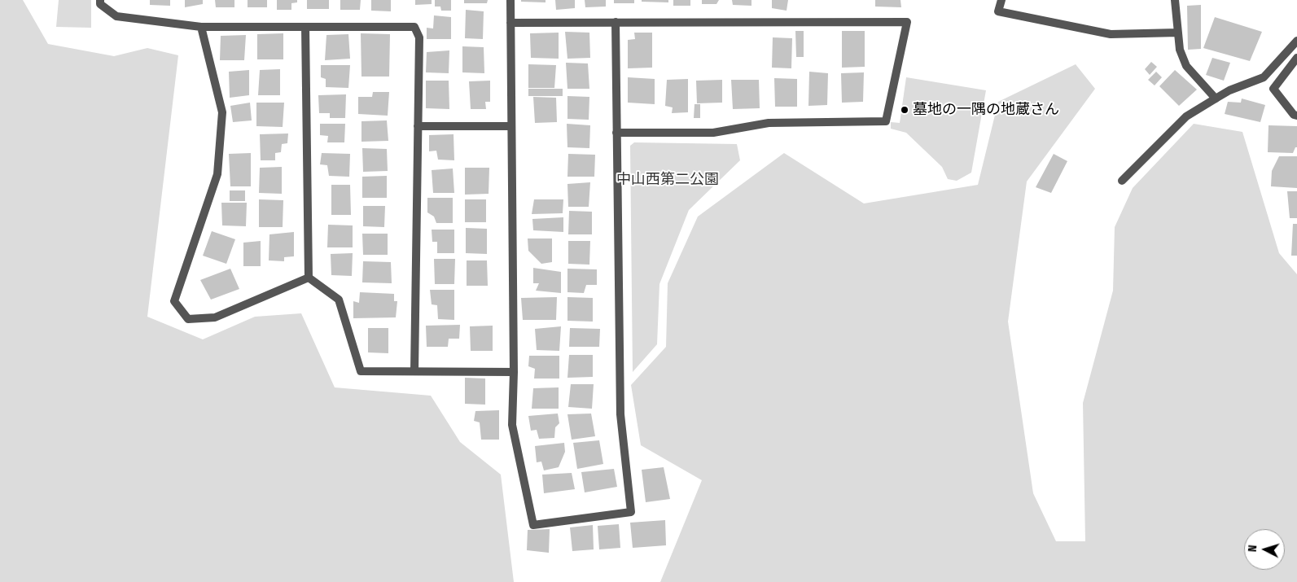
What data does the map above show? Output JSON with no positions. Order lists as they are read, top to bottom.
{
  "parks": ["中山西第二公園"],
  "places": ["墓地の一隅の地蔵さん"],
  "north": "left"
}
